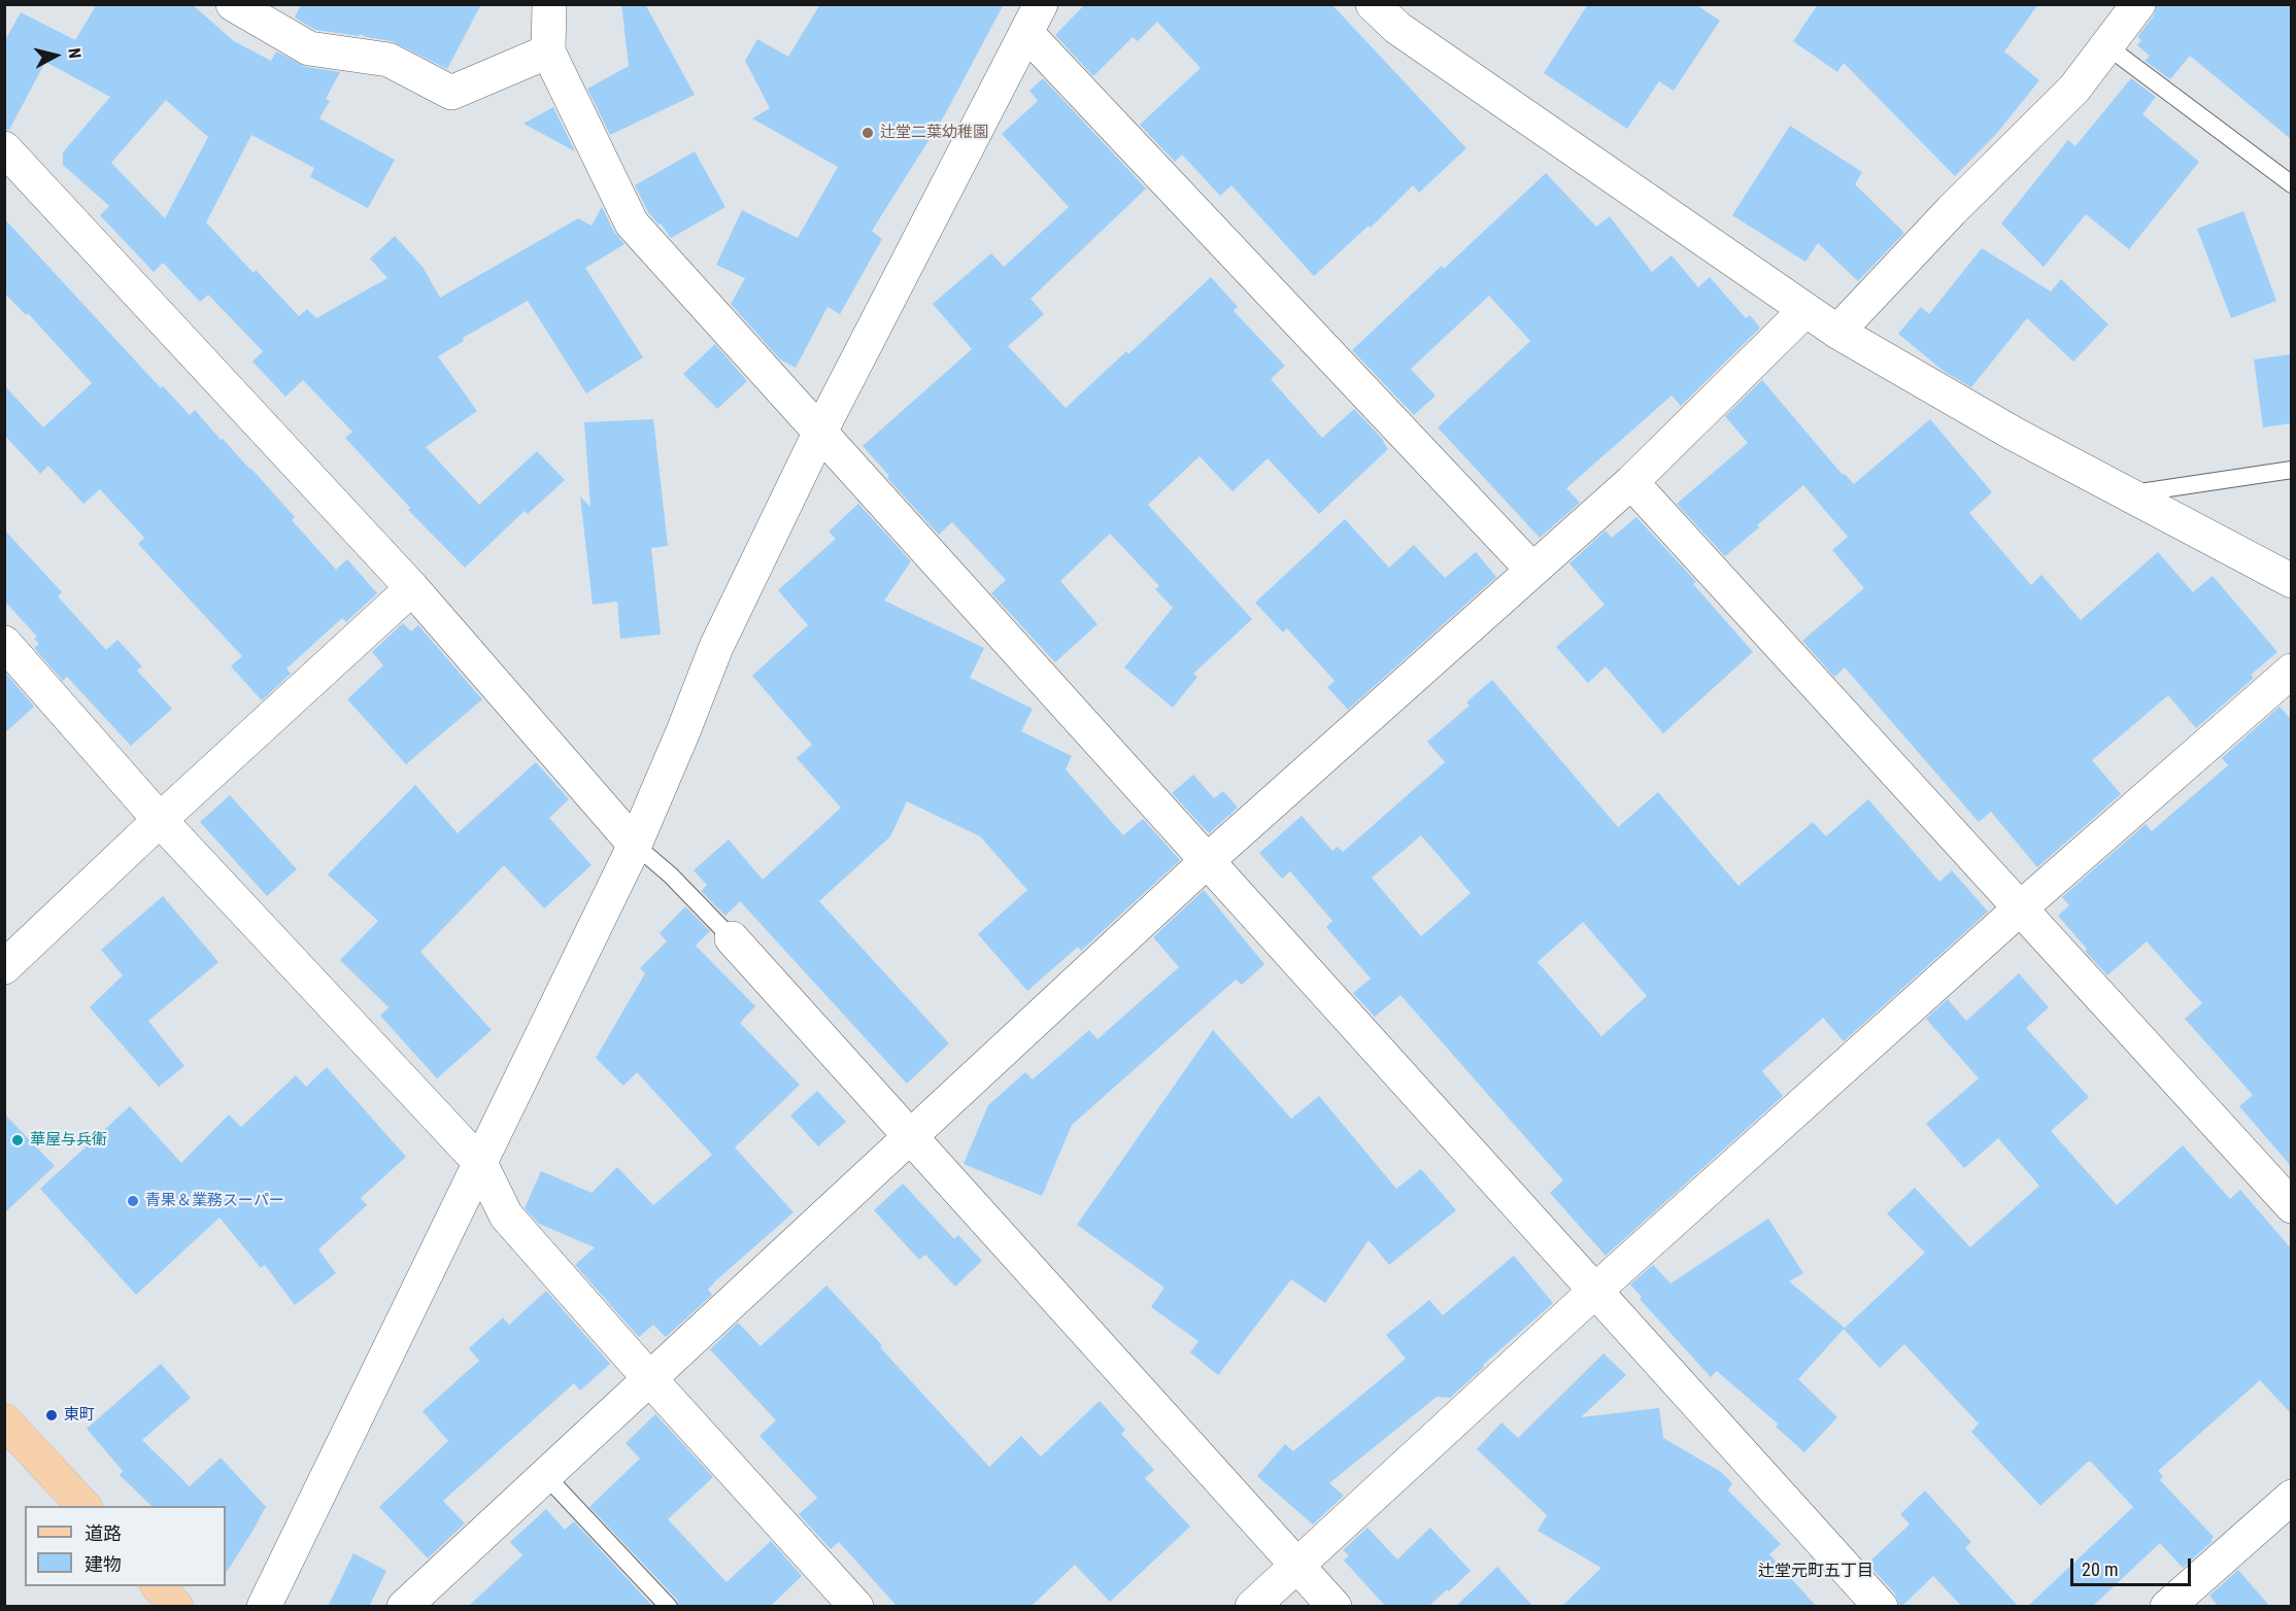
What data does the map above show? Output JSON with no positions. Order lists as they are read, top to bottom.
{
  "districts": ["辻堂元町五丁目"],
  "places": [
    "辻堂二葉幼稚園",
    "華屋与兵衛",
    "青果＆業務スーパー",
    "東町"
  ],
  "legend": ["道路", "建物"],
  "scale_bar": "20 m",
  "north": "right"
}
